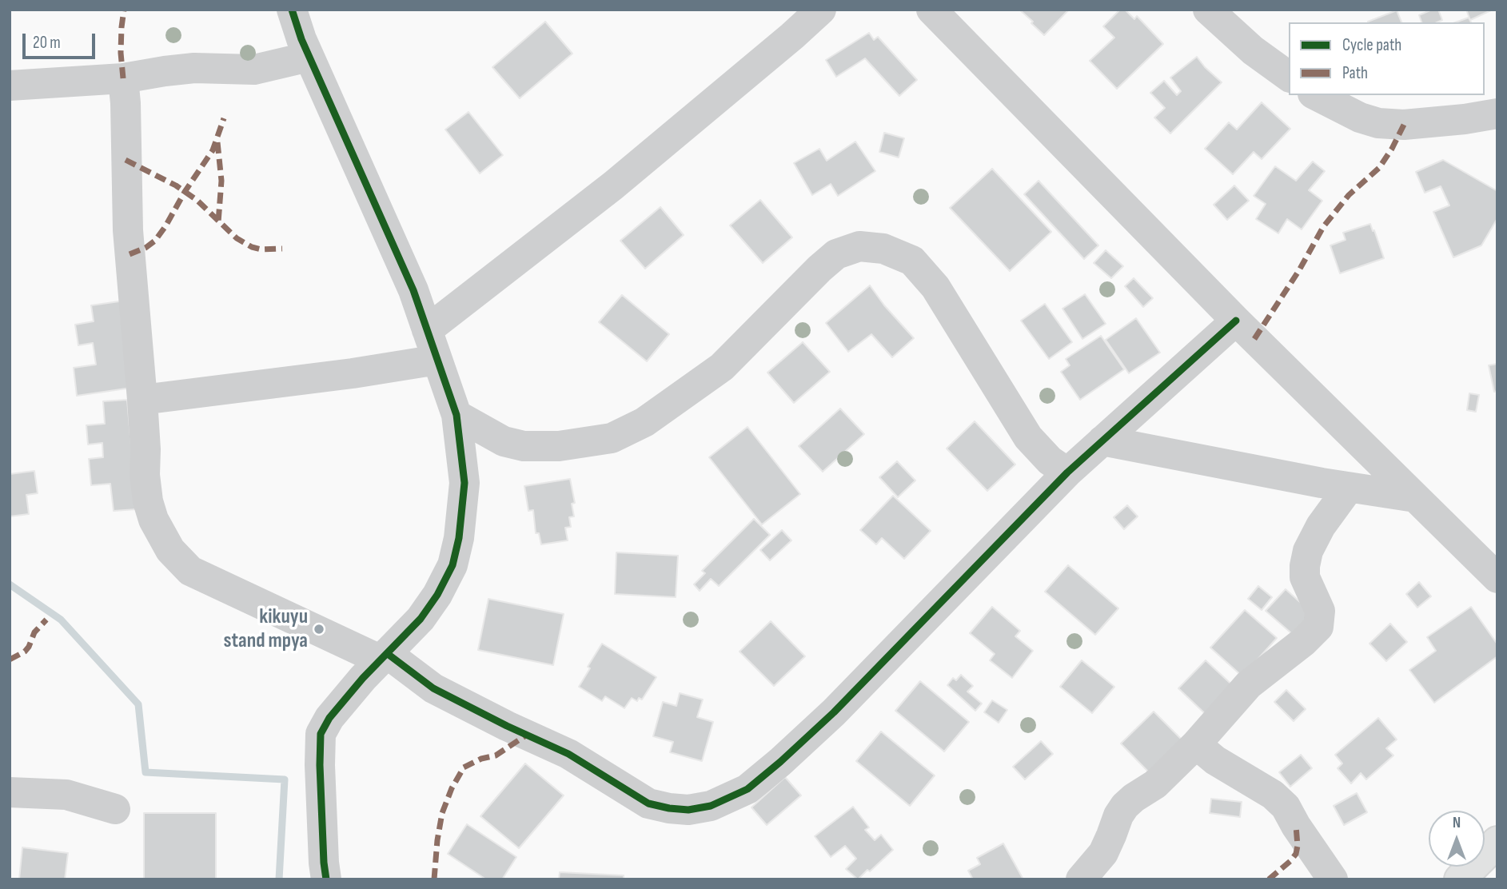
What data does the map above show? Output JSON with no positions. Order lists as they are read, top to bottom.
{
  "places": ["kikuyu stand mpya"],
  "legend": ["Cycle path", "Path"],
  "scale_bar": "20 m",
  "north": "top"
}
